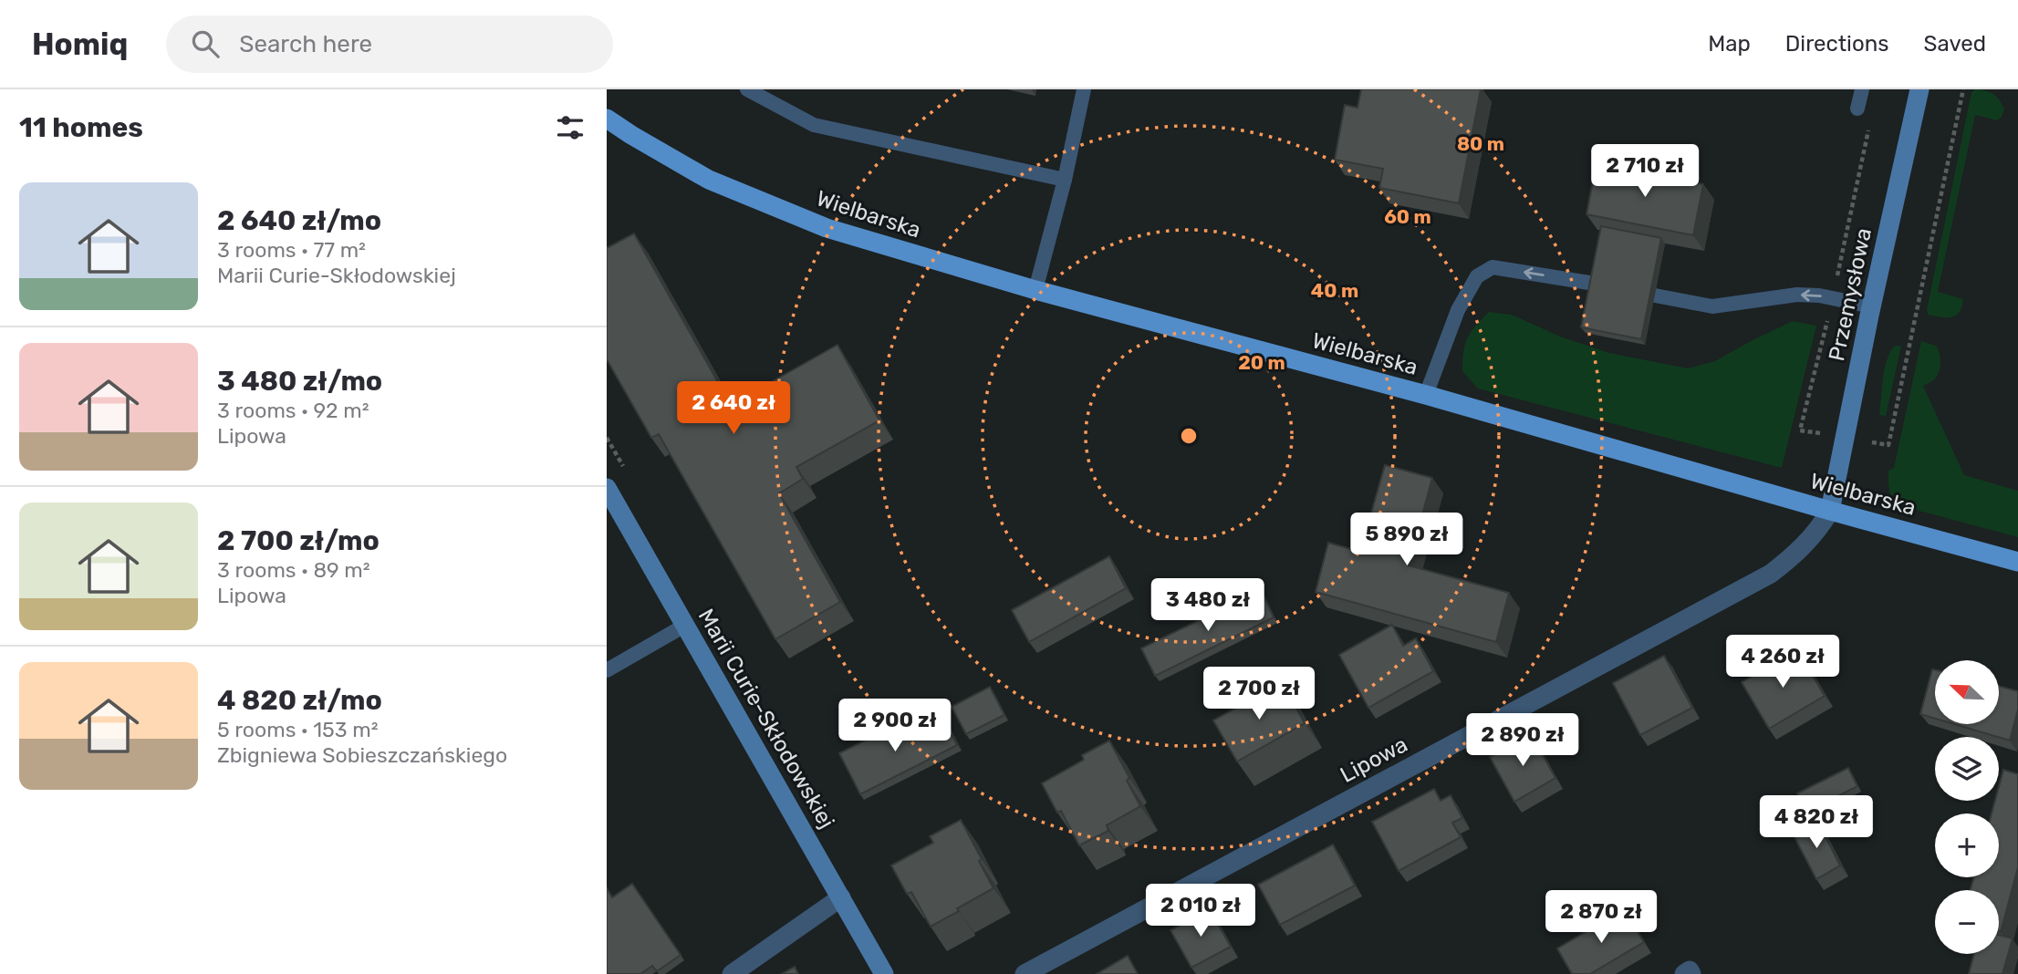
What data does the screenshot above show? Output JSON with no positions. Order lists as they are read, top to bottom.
{
  "streets": {
    "main road": ["Wielbarska"],
    "street": ["Przemysłowa", "Marii Curie-Skłodowskiej", "Lipowa"]
  },
  "crossings": [
    ["Wielbarska", "Przemysłowa"],
    ["Wielbarska", "Lipowa"],
    ["Przemysłowa", "Lipowa"]
  ],
  "north": "top left",
  "page": {
    "header": "Homiq",
    "search": "Search here",
    "nav": ["Map", "Directions", "Saved"],
    "heading": "11 homes",
    "price": [
      "2 710 zł",
      "2 640 zł",
      "5 890 zł",
      "3 480 zł",
      "4 260 zł",
      "2 700 zł",
      "2 900 zł",
      "2 890 zł",
      "4 820 zł",
      "2 010 zł",
      "2 870 zł"
    ],
    "list": [
      {
        "name": "2 640 zł/mo",
        "note": "3 rooms · 77 m² · Marii Curie-Skłodowskiej"
      },
      {
        "name": "3 480 zł/mo",
        "note": "3 rooms · 92 m² · Lipowa"
      },
      {
        "name": "2 700 zł/mo",
        "note": "3 rooms · 89 m² · Lipowa"
      },
      {
        "name": "4 820 zł/mo",
        "note": "5 rooms · 153 m² · Zbigniewa Sobieszczańskiego"
      }
    ],
    "map_buttons": ["+", "−"]
  },
  "rings": [
    "80 m",
    "60 m",
    "40 m",
    "20 m"
  ]
}
